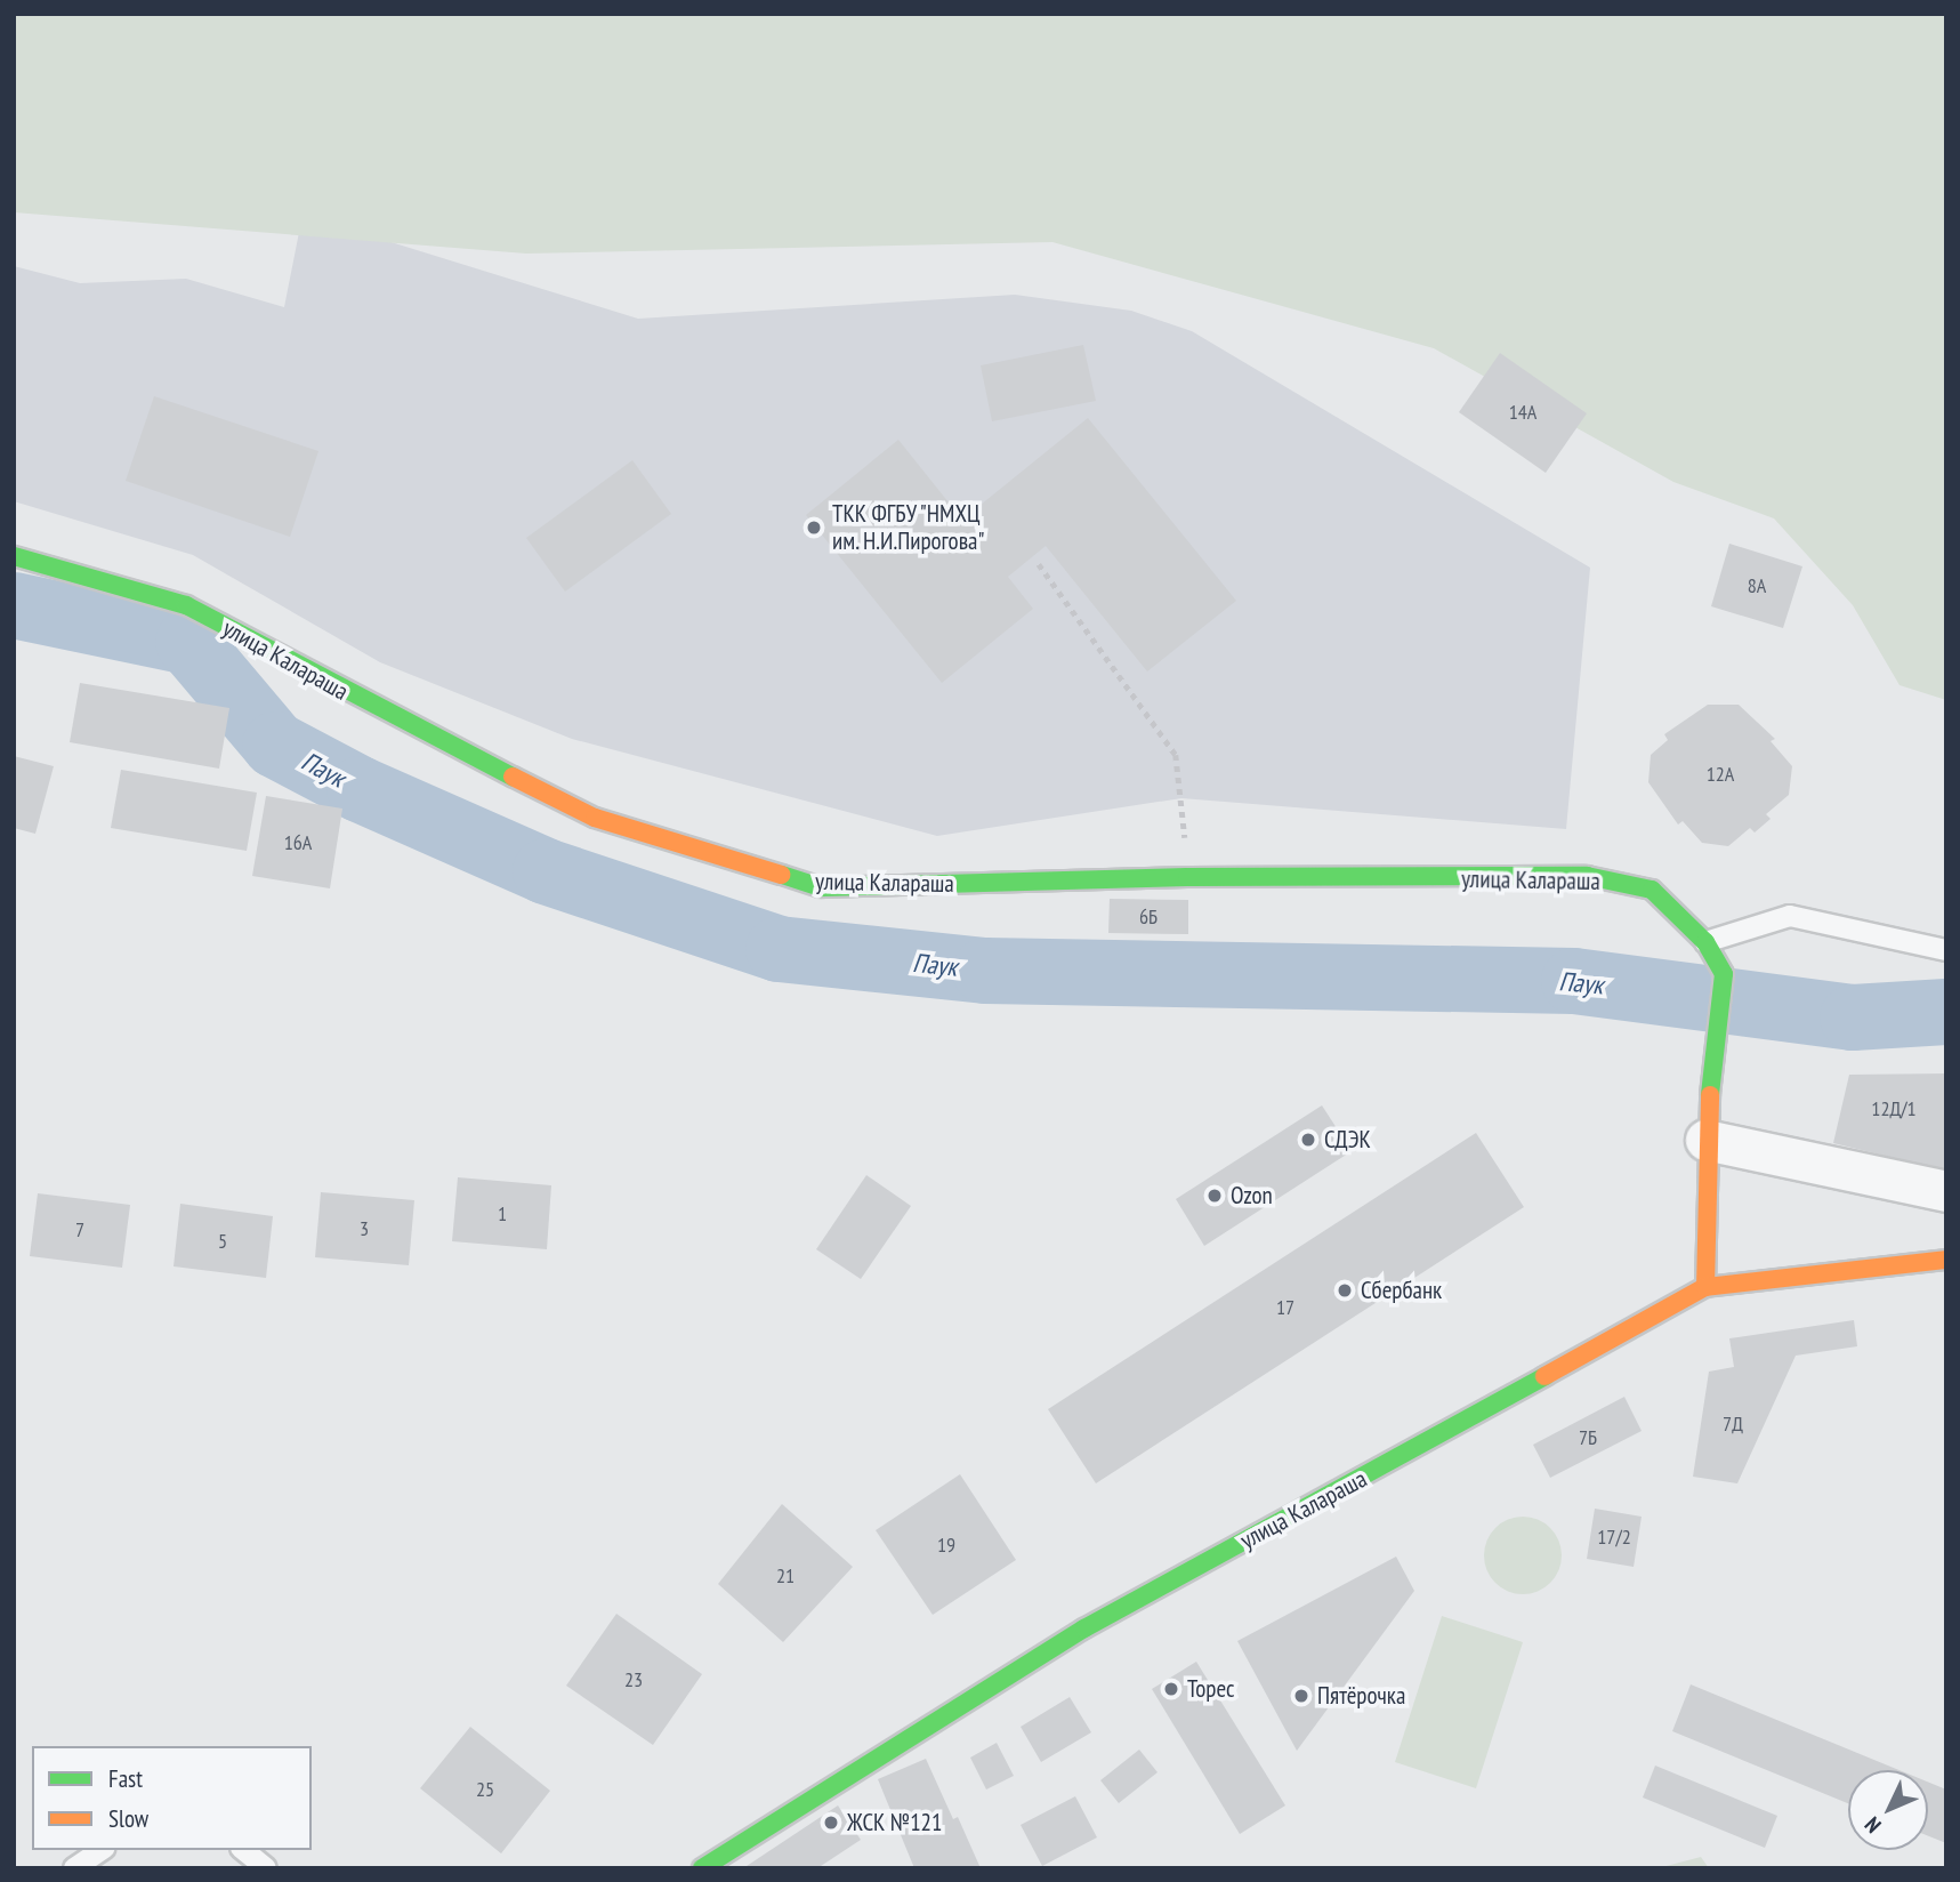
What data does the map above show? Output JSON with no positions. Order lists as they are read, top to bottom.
{
  "streets": {
    "street": ["улица Калараша"]
  },
  "water": ["Паук"],
  "places": [
    "ТКК ФГБУ \"НМХЦ им. Н.И.Пирогова\"",
    "СДЭК",
    "Ozon",
    "Сбербанк",
    "Торес",
    "Пятёрочка",
    "ЖСК №121"
  ],
  "house_numbers": [
    "14А",
    "8А",
    "12А",
    "16А",
    "6Б",
    "12Д/1",
    "1",
    "3",
    "7",
    "5",
    "17",
    "7Д",
    "7Б",
    "17/2",
    "19",
    "21",
    "23",
    "25"
  ],
  "legend": ["Fast", "Slow"],
  "north": "bottom left"
}
